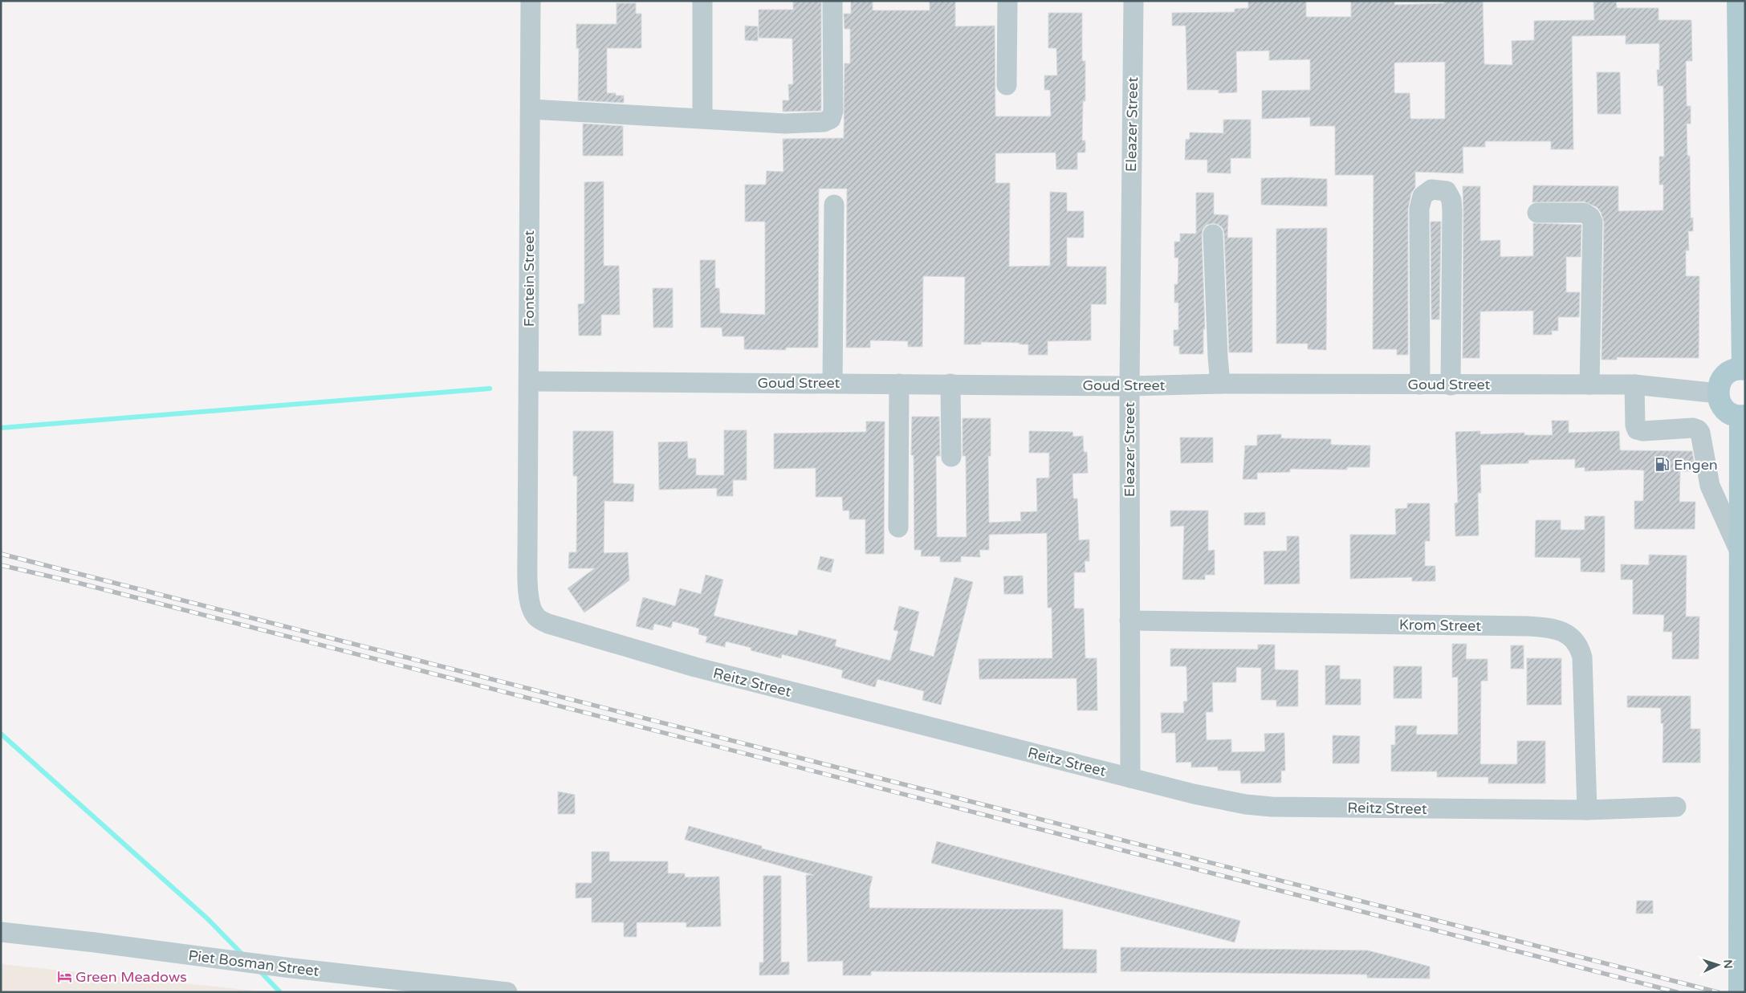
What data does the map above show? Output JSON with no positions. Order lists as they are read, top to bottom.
{
  "streets": {
    "street": [
      "Eleazer Street",
      "Fontein Street",
      "Goud Street",
      "Krom Street",
      "Reitz Street",
      "Piet Bosman Street"
    ]
  },
  "crossings": [
    ["Eleazer Street", "Goud Street"],
    ["Eleazer Street", "Krom Street"],
    ["Eleazer Street", "Reitz Street"],
    ["Fontein Street", "Goud Street"],
    ["Fontein Street", "Reitz Street"],
    ["Krom Street", "Reitz Street"]
  ],
  "places": {
    "fuel station": ["Engen"],
    "hotel": ["Green Meadows"]
  },
  "north": "right"
}
